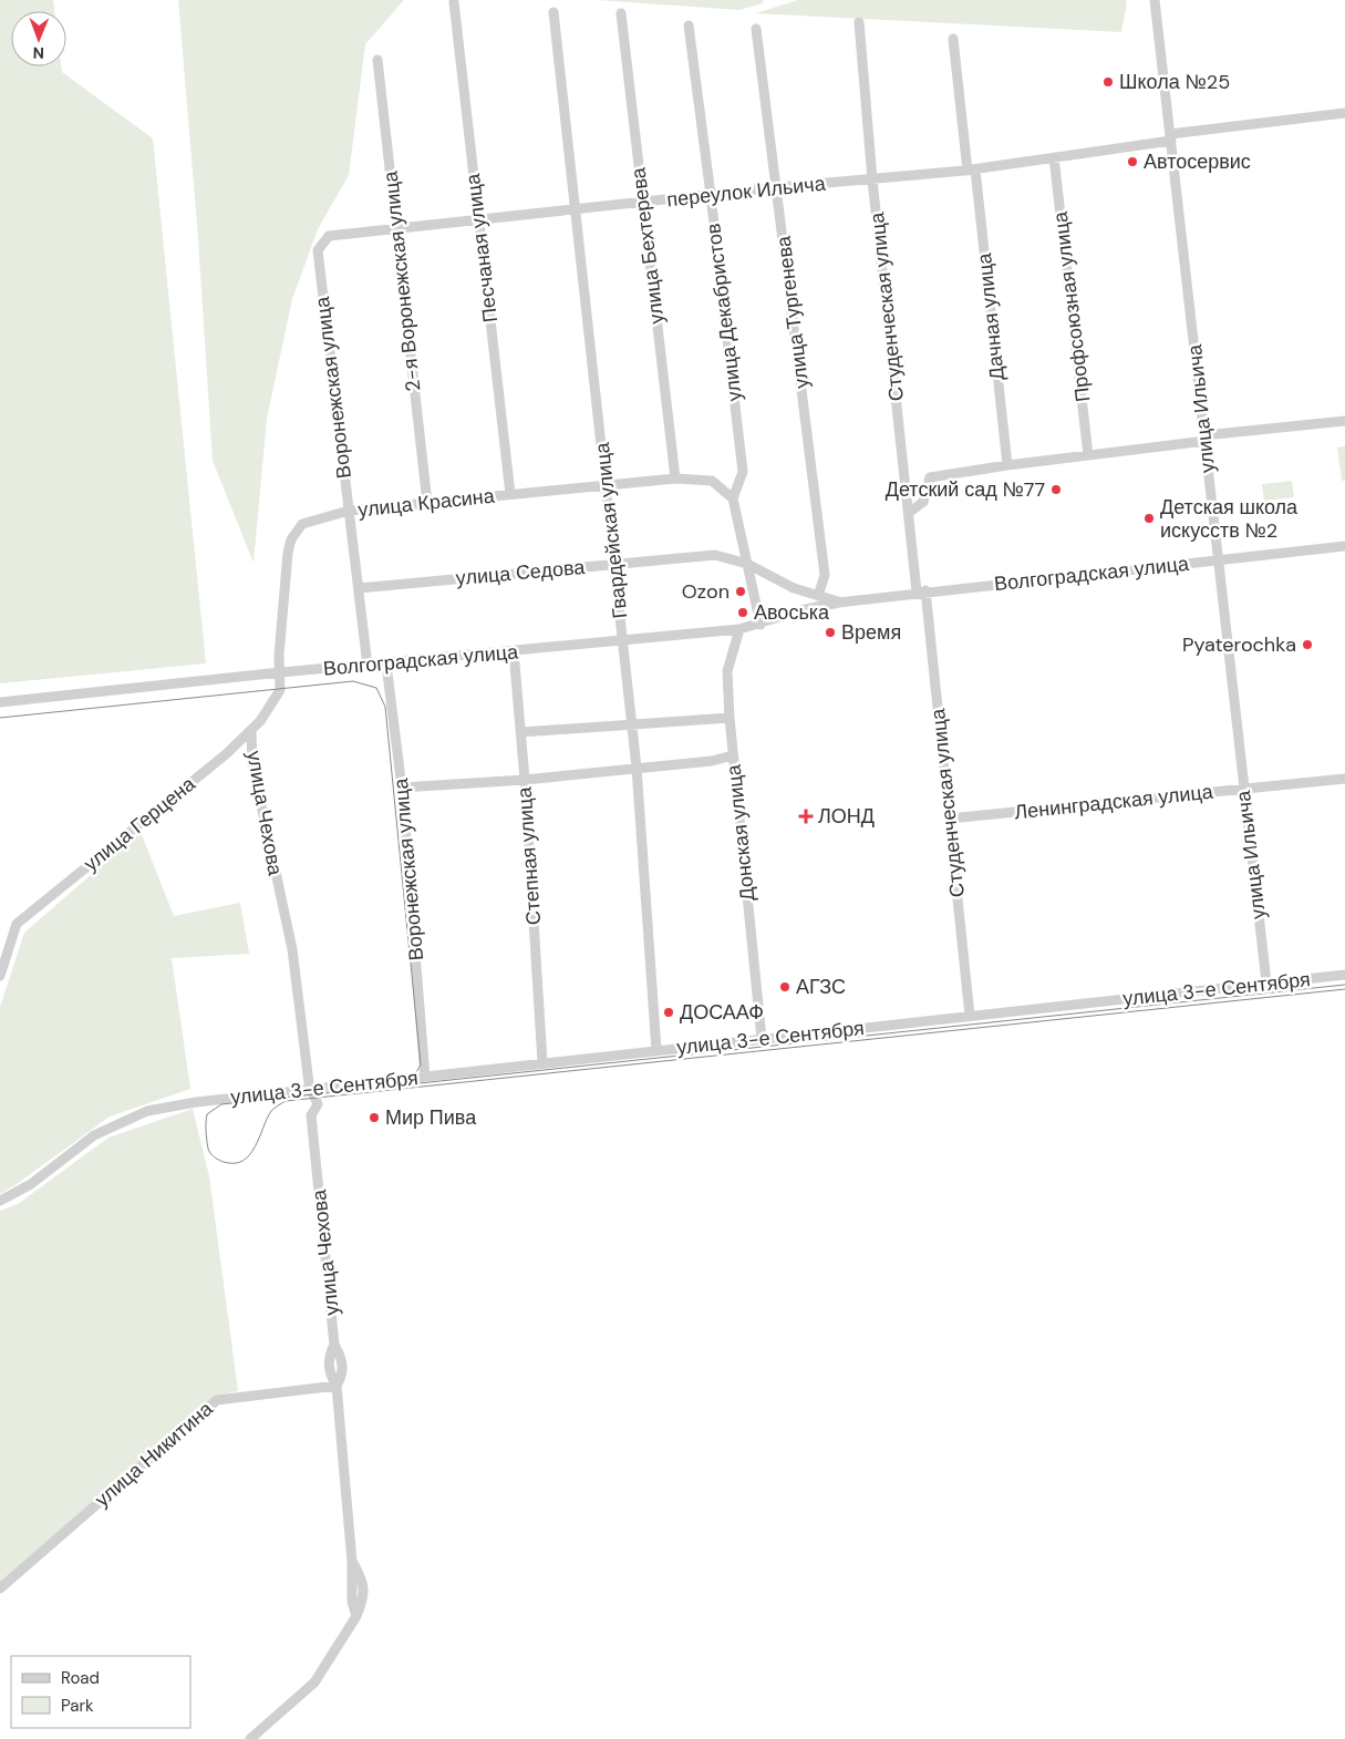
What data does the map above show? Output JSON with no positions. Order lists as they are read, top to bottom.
{
  "streets": {
    "street": [
      "переулок Ильича",
      "улица Бехтерева",
      "Песчаная улица",
      "2-я Воронежская улица",
      "Студенческая улица",
      "Профсоюзная улица",
      "улица Декабристов",
      "улица Тургенева",
      "Дачная улица",
      "Воронежская улица",
      "улица Ильича",
      "улица Красина",
      "Гвардейская улица",
      "улица Седова",
      "Волгоградская улица",
      "Ленинградская улица",
      "улица Чехова",
      "улица Герцена",
      "Донская улица",
      "Степная улица",
      "улица 3-е Сентября",
      "улица Никитина"
    ]
  },
  "crossings": [
    ["переулок Ильича", "улица Бехтерева"],
    ["переулок Ильича", "Песчаная улица"],
    ["переулок Ильича", "2-я Воронежская улица"],
    ["переулок Ильича", "Студенческая улица"],
    ["переулок Ильича", "Профсоюзная улица"],
    ["переулок Ильича", "улица Декабристов"],
    ["переулок Ильича", "улица Тургенева"],
    ["переулок Ильича", "Дачная улица"],
    ["переулок Ильича", "Воронежская улица"],
    ["переулок Ильича", "улица Ильича"],
    ["переулок Ильича", "Гвардейская улица"],
    ["улица Бехтерева", "улица Красина"],
    ["Песчаная улица", "улица Красина"],
    ["2-я Воронежская улица", "улица Красина"],
    ["Студенческая улица", "Волгоградская улица"],
    ["Студенческая улица", "Ленинградская улица"],
    ["Студенческая улица", "улица 3-е Сентября"],
    ["улица Декабристов", "улица Красина"],
    ["улица Тургенева", "Волгоградская улица"],
    ["Воронежская улица", "улица Красина"],
    ["Воронежская улица", "улица Седова"],
    ["Воронежская улица", "Волгоградская улица"],
    ["Воронежская улица", "улица 3-е Сентября"],
    ["улица Ильича", "Волгоградская улица"],
    ["улица Ильича", "Ленинградская улица"],
    ["улица Ильича", "улица 3-е Сентября"],
    ["улица Красина", "Гвардейская улица"],
    ["улица Красина", "Волгоградская улица"],
    ["улица Красина", "улица Герцена"],
    ["Гвардейская улица", "улица Седова"],
    ["Гвардейская улица", "Волгоградская улица"],
    ["Гвардейская улица", "улица 3-е Сентября"],
    ["улица Седова", "Волгоградская улица"],
    ["Волгоградская улица", "улица Герцена"],
    ["Волгоградская улица", "Донская улица"],
    ["Волгоградская улица", "Степная улица"],
    ["улица Чехова", "улица Герцена"],
    ["улица Чехова", "улица 3-е Сентября"],
    ["улица Чехова", "улица Никитина"],
    ["Донская улица", "улица 3-е Сентября"],
    ["Степная улица", "улица 3-е Сентября"]
  ],
  "places": {
    "other": [
      "Школа №25",
      "Автосервис",
      "Детский сад №77",
      "Детская школа искусств №2",
      "Ozon",
      "Авоська",
      "Время",
      "Pyaterochka",
      "АГЗС",
      "ДОСААФ",
      "Мир Пива"
    ],
    "health": ["ЛОНД"]
  },
  "legend": ["Road", "Park"],
  "north": "bottom"
}
